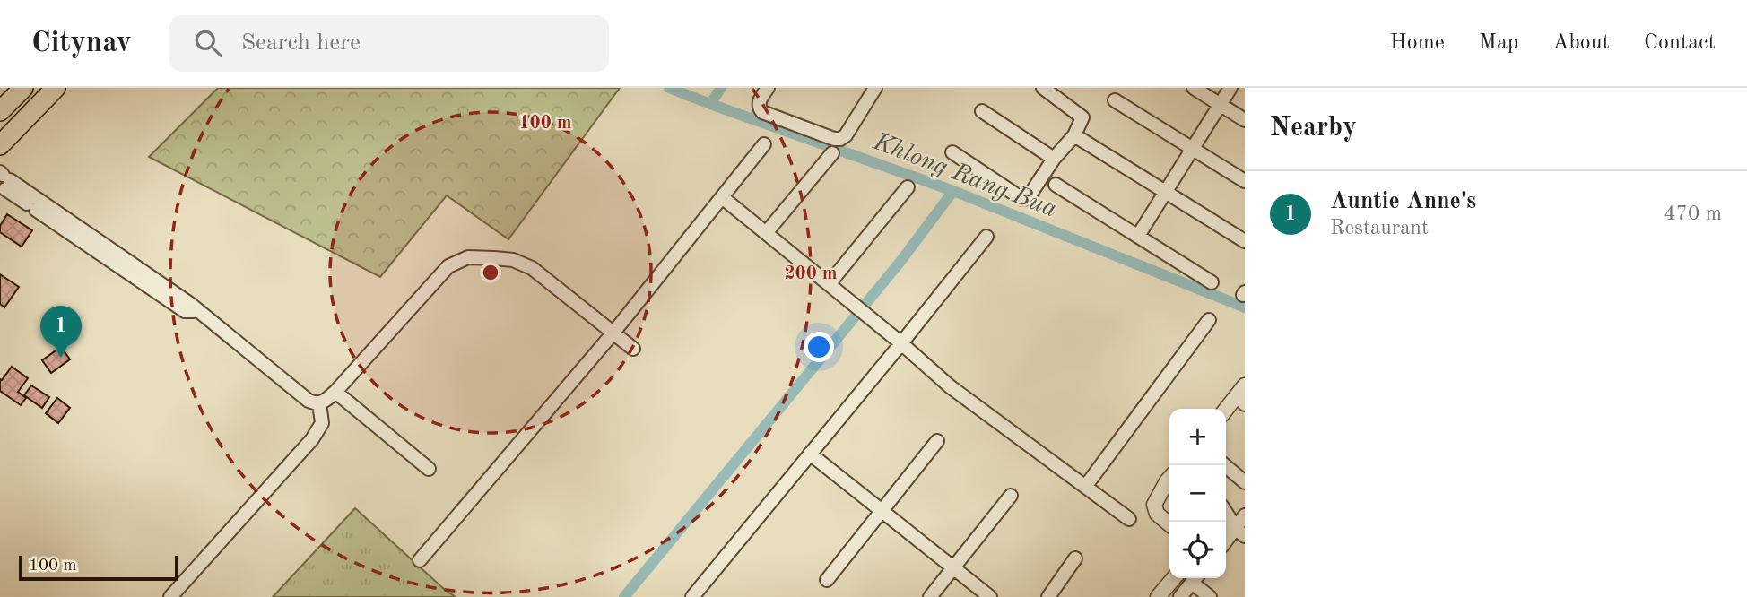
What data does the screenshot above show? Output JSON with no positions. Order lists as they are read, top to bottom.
{
  "water": ["Khlong Rang Bua"],
  "scale_bar": "100 m",
  "page": {
    "header": "Citynav",
    "search": "Search here",
    "nav": [
      "Home",
      "Map",
      "About",
      "Contact"
    ],
    "heading": "Nearby",
    "list": [
      {
        "mark": "1",
        "name": "Auntie Anne's",
        "note": "Restaurant",
        "value": "470 m"
      }
    ],
    "pins": "1",
    "map_buttons": ["+", "−"],
    "scale": "100 m"
  },
  "rings": ["100 m", "200 m"]
}
